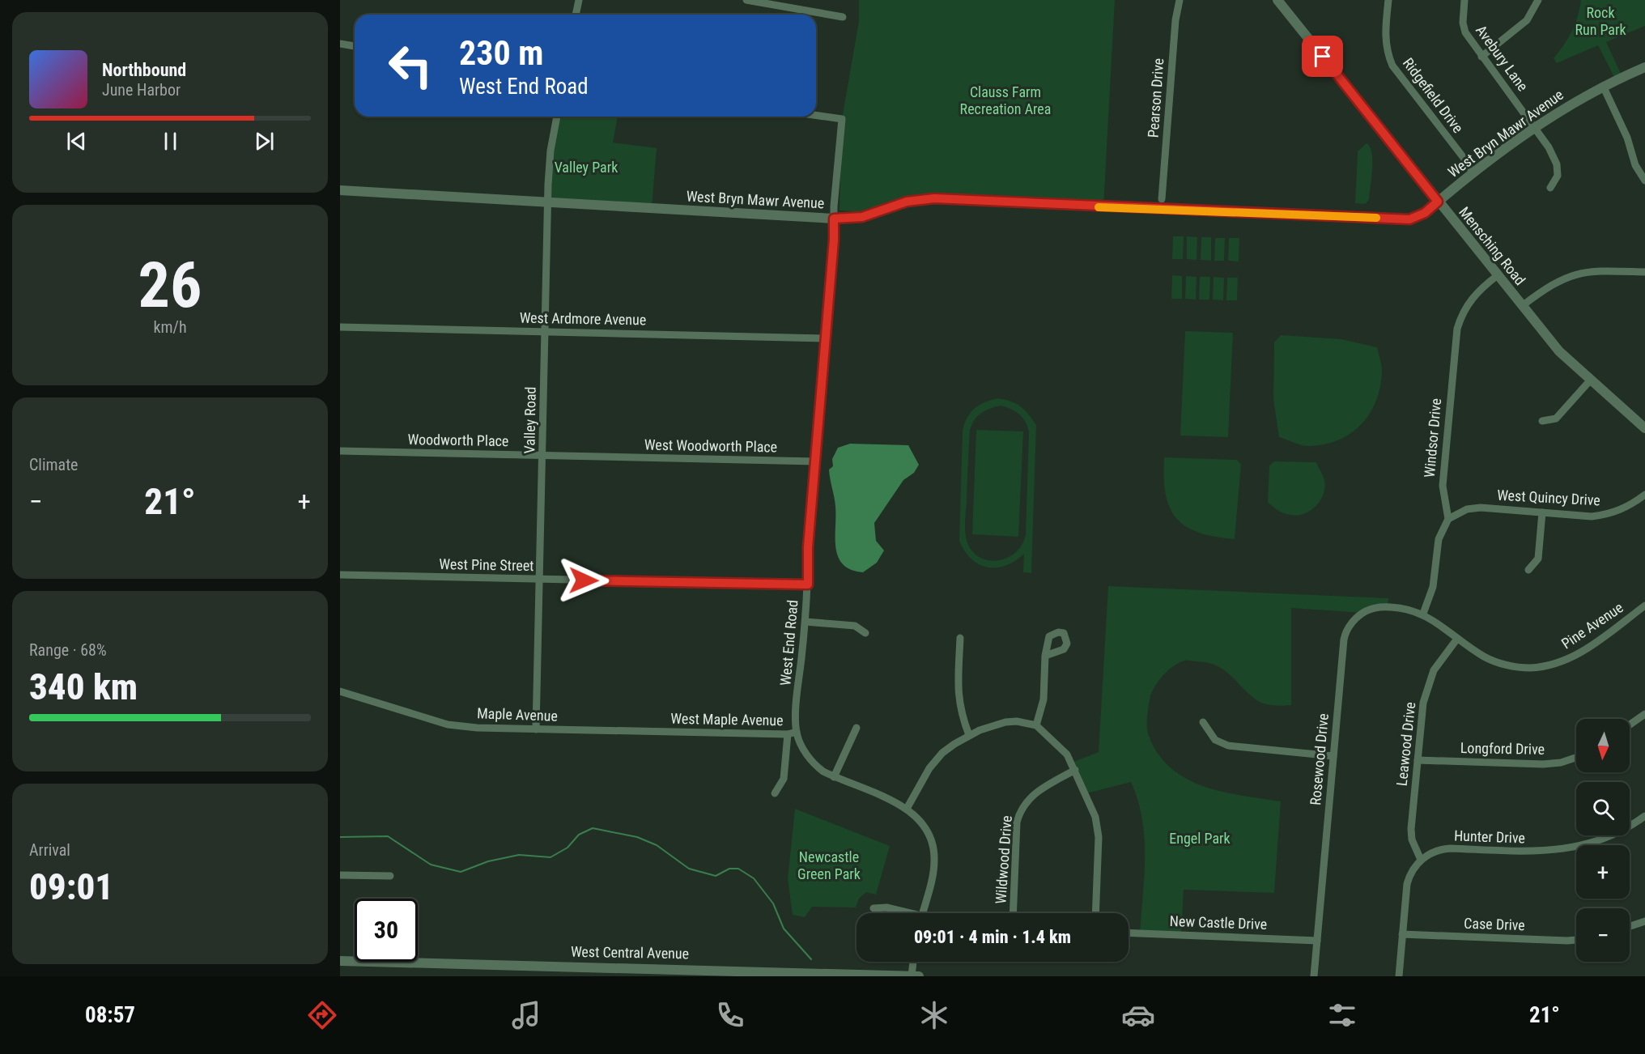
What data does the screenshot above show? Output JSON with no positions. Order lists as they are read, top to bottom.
{
  "streets": {
    "street": [
      "Avebury Lane",
      "Ridgefield Drive",
      "Pearson Drive",
      "West Bryn Mawr Avenue",
      "Mensching Road",
      "West Ardmore Avenue",
      "Valley Road",
      "Windsor Drive",
      "Woodworth Place",
      "West Woodworth Place",
      "West Quincy Drive",
      "West Pine Street",
      "Pine Avenue",
      "West End Road",
      "Maple Avenue",
      "West Maple Avenue",
      "Leawood Drive",
      "Longford Drive",
      "Rosewood Drive",
      "Hunter Drive",
      "Wildwood Drive",
      "New Castle Drive",
      "Case Drive",
      "West Central Avenue"
    ]
  },
  "crossings": [
    ["Avebury Lane", "West Bryn Mawr Avenue"],
    ["Ridgefield Drive", "West Bryn Mawr Avenue"],
    ["West Bryn Mawr Avenue", "Mensching Road"],
    ["West Bryn Mawr Avenue", "Valley Road"],
    ["West Bryn Mawr Avenue", "West End Road"],
    ["Mensching Road", "Windsor Drive"],
    ["West Ardmore Avenue", "Valley Road"],
    ["West Ardmore Avenue", "West End Road"],
    ["Valley Road", "Woodworth Place"],
    ["Valley Road", "West Pine Street"],
    ["Valley Road", "Maple Avenue"],
    ["Windsor Drive", "West Quincy Drive"],
    ["Woodworth Place", "West Woodworth Place"],
    ["West Woodworth Place", "West End Road"],
    ["West Pine Street", "West End Road"],
    ["Pine Avenue", "Leawood Drive"],
    ["Pine Avenue", "Rosewood Drive"],
    ["West End Road", "West Maple Avenue"],
    ["Maple Avenue", "West Maple Avenue"],
    ["Leawood Drive", "Longford Drive"],
    ["Leawood Drive", "Hunter Drive"],
    ["Rosewood Drive", "New Castle Drive"]
  ],
  "parks": [
    "Rock Run Park",
    "Clauss Farm Recreation Area",
    "Valley Park",
    "Engel Park",
    "Newcastle Green Park"
  ],
  "north": "bottom",
  "page": {
    "turn": ["230 m", "West End Road"],
    "song": ["Northbound", "June Harbor"],
    "tile": [
      ["26", "km/h"],
      "Climate",
      ["Range · 68%", "340 km"],
      ["Arrival", "09:01"]
    ],
    "heat": ["−", "21°", "+"],
    "map_buttons": ["+", "−"],
    "limit": "30",
    "trip": "09:01 · 4 min · 1.4 km",
    "tabs": ["08:57", "21°"]
  }
}
